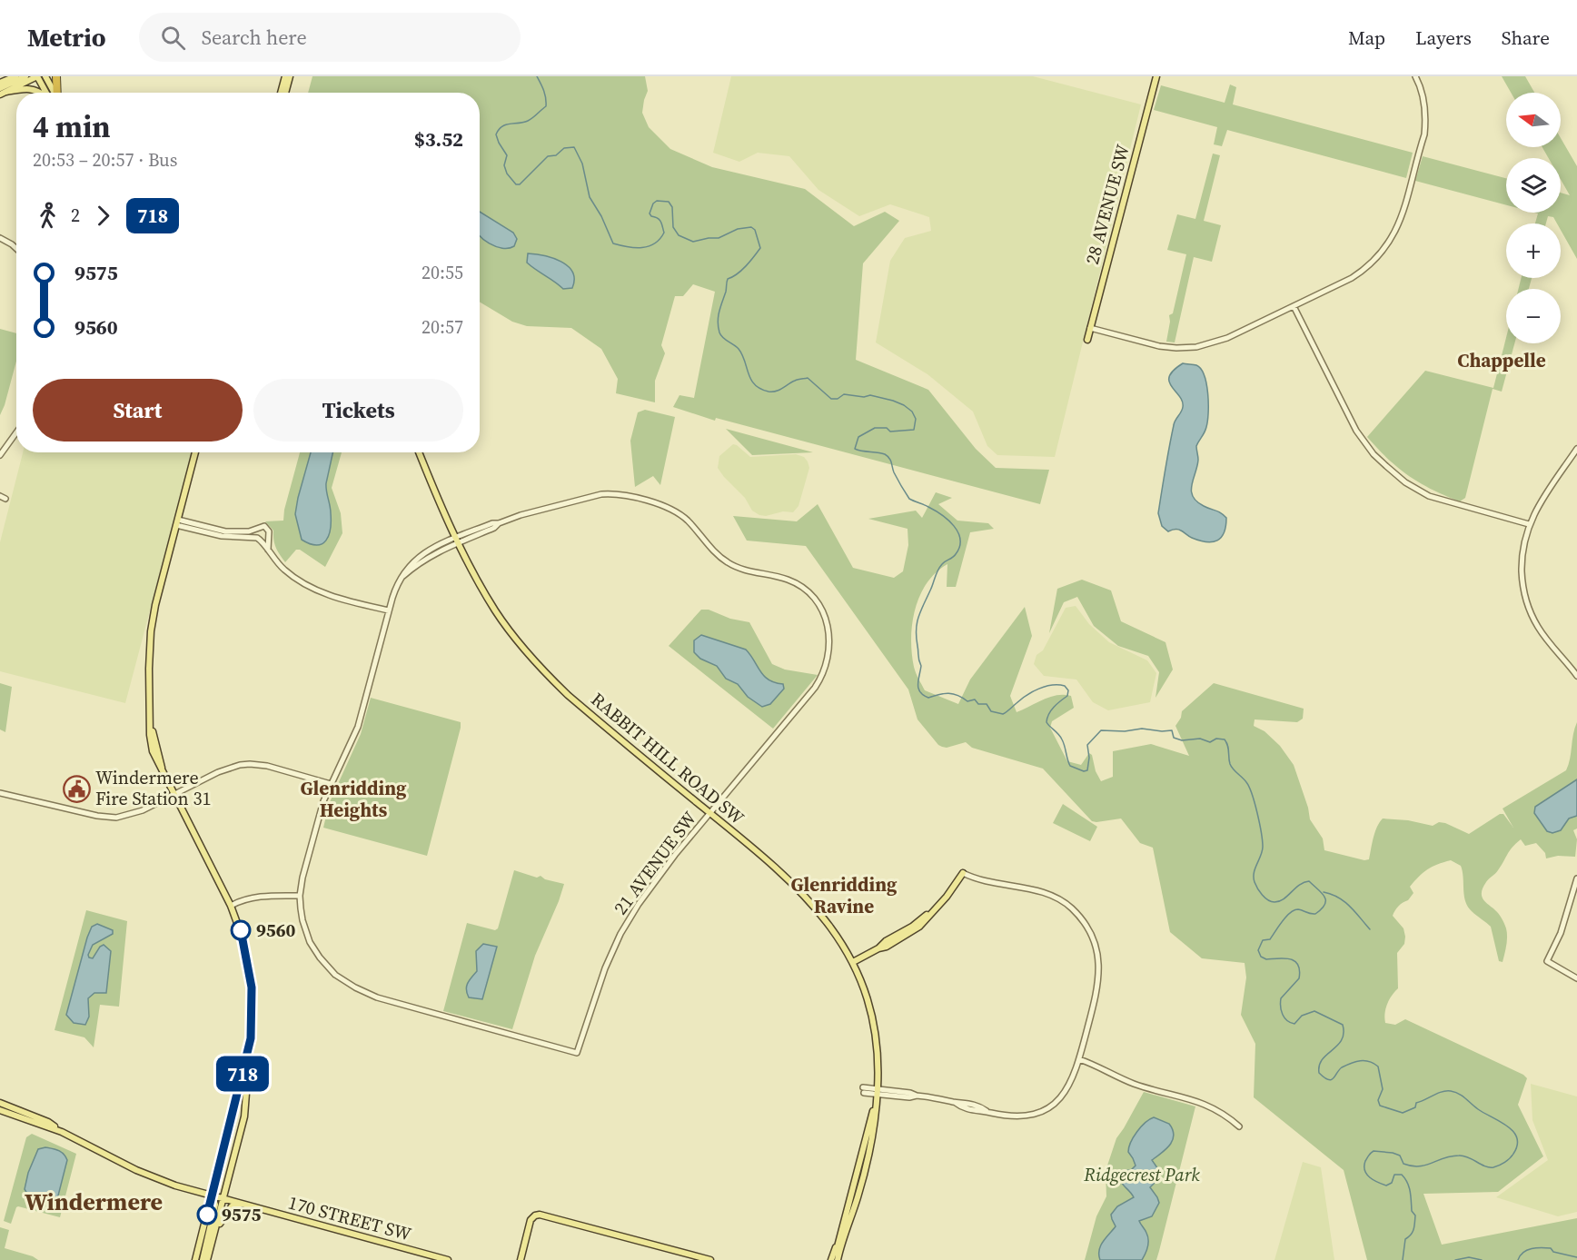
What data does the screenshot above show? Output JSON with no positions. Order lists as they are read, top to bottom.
{
  "streets": {
    "main road": ["28 AVENUE SW", "RABBIT HILL ROAD SW", "170 STREET SW"],
    "street": ["21 AVENUE SW"]
  },
  "crossings": [
    ["RABBIT HILL ROAD SW", "21 AVENUE SW"]
  ],
  "districts": [
    "Chappelle",
    "Glenridding Heights",
    "Glenridding Ravine",
    "Windermere"
  ],
  "parks": ["Ridgecrest Park"],
  "places": {
    "public building": ["Windermere Fire Station 31"],
    "other": ["9560", "9575"]
  },
  "lines": ["bus line 718"],
  "north": "left",
  "page": {
    "header": "Metrio",
    "search": "Search here",
    "nav": ["Map", "Layers", "Share"],
    "on_map": "718",
    "map_buttons": ["+", "−"],
    "heading": ["4 min", "20:53 – 20:57 · Bus", "$3.52"],
    "legs": ["2", "718"],
    "list": [
      {
        "name": "9575",
        "value": "20:55"
      },
      {
        "name": "9560",
        "value": "20:57"
      }
    ],
    "buttons": ["Start", "Tickets"]
  }
}
